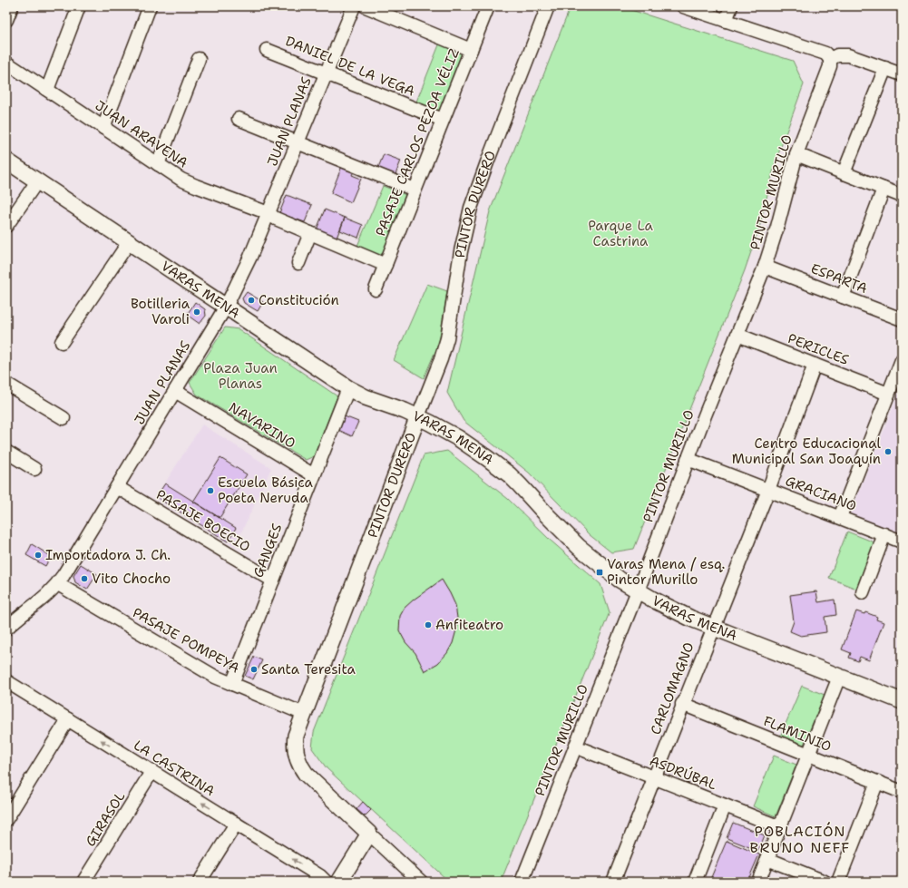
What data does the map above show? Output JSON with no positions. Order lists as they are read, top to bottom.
{
  "streets": {
    "street": [
      "DANIEL DE LA VEGA",
      "JUAN PLANAS",
      "JUAN ARAVENA",
      "PASAJE CARLOS PEZOA VÉLIZ",
      "PINTOR MURILLO",
      "PINTOR DURERO",
      "ESPARTA",
      "VARAS MENA",
      "PERICLES",
      "NAVARINO",
      "GRACIANO",
      "PASAJE BOECIO",
      "GANGES",
      "PASAJE POMPEYA",
      "CARLOMAGNO",
      "FLAMINIO",
      "LA CASTRINA",
      "ASDRÚBAL",
      "GIRASOL"
    ]
  },
  "crossings": [
    ["DANIEL DE LA VEGA", "JUAN PLANAS"],
    ["DANIEL DE LA VEGA", "PASAJE CARLOS PEZOA VÉLIZ"],
    ["JUAN PLANAS", "JUAN ARAVENA"],
    ["JUAN PLANAS", "VARAS MENA"],
    ["JUAN PLANAS", "NAVARINO"],
    ["JUAN PLANAS", "PASAJE BOECIO"],
    ["JUAN PLANAS", "PASAJE POMPEYA"],
    ["JUAN ARAVENA", "PASAJE CARLOS PEZOA VÉLIZ"],
    ["PINTOR MURILLO", "ESPARTA"],
    ["PINTOR MURILLO", "VARAS MENA"],
    ["PINTOR MURILLO", "PERICLES"],
    ["PINTOR MURILLO", "GRACIANO"],
    ["PINTOR MURILLO", "ASDRÚBAL"],
    ["PINTOR DURERO", "VARAS MENA"],
    ["PINTOR DURERO", "PASAJE POMPEYA"],
    ["VARAS MENA", "GANGES"],
    ["VARAS MENA", "CARLOMAGNO"],
    ["PERICLES", "CARLOMAGNO"],
    ["NAVARINO", "GANGES"],
    ["GRACIANO", "CARLOMAGNO"],
    ["PASAJE BOECIO", "GANGES"],
    ["GANGES", "PASAJE POMPEYA"],
    ["CARLOMAGNO", "FLAMINIO"],
    ["CARLOMAGNO", "ASDRÚBAL"],
    ["LA CASTRINA", "GIRASOL"]
  ],
  "one_way": ["LA CASTRINA"],
  "districts": ["POBLACIÓN BRUNO NEFF"],
  "parks": ["Parque La Castrina", "Plaza Juan Planas"],
  "places": {
    "other": [
      "Constitución",
      "Botilleria Varoli",
      "Centro Educacional Municipal San Joaquín",
      "Escuela Básica Poeta Neruda",
      "Importadora J. Ch.",
      "Vito Chocho",
      "Anfiteatro",
      "Santa Teresita"
    ],
    "transit": ["Varas Mena / esq. Pintor Murillo"]
  }
}
